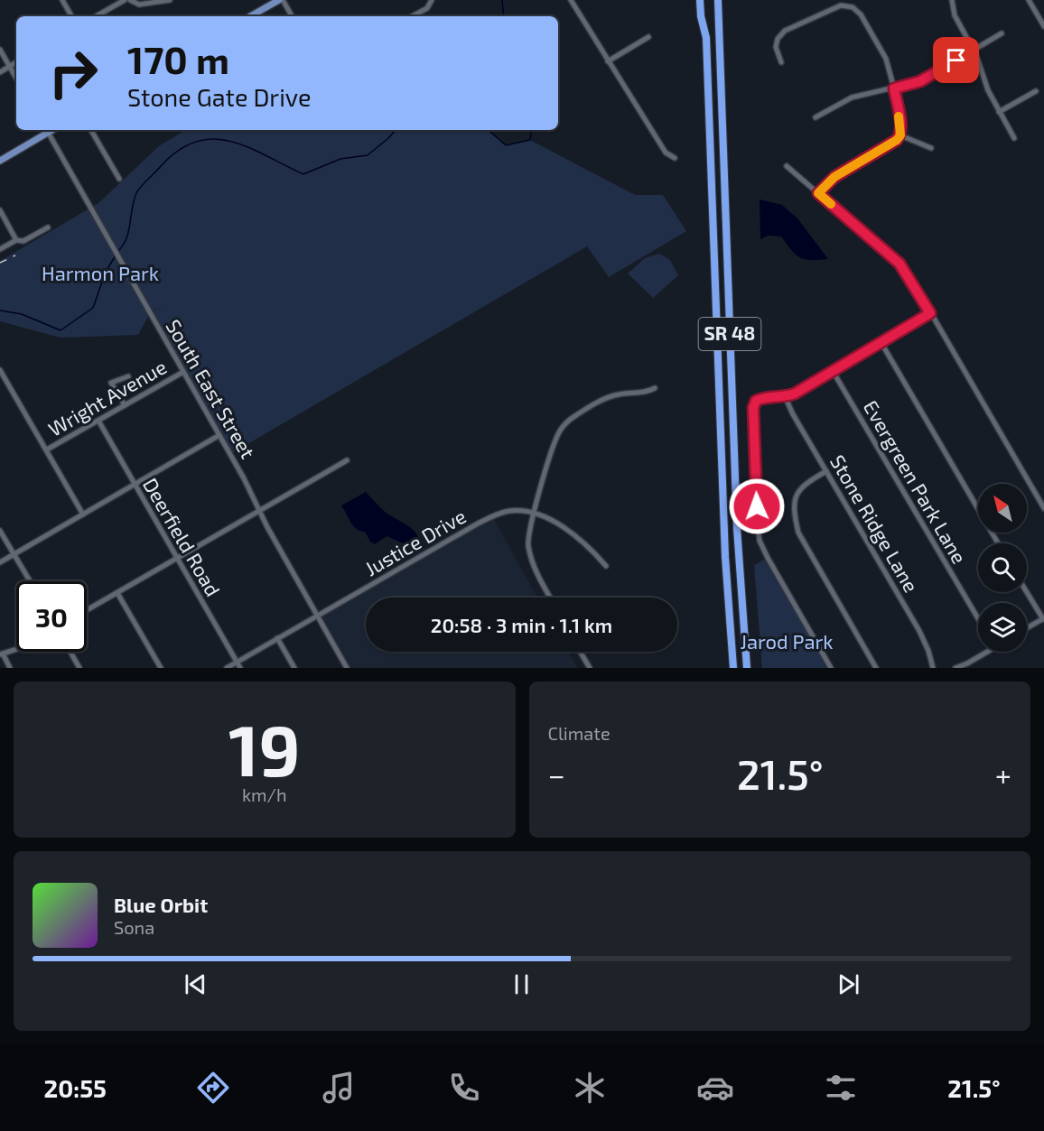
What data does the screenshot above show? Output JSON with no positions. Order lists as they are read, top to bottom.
{
  "streets": {
    "highway": ["SR 48"],
    "street": [
      "South East Street",
      "Wright Avenue",
      "Evergreen Park Lane",
      "Stone Ridge Lane",
      "Deerfield Road",
      "Justice Drive"
    ]
  },
  "crossings": [
    ["South East Street", "Wright Avenue"],
    ["South East Street", "Justice Drive"],
    ["Wright Avenue", "Deerfield Road"],
    ["Deerfield Road", "Justice Drive"]
  ],
  "parks": ["Harmon Park", "Jarod Park"],
  "north": "top left",
  "page": {
    "turn": ["170 m", "Stone Gate Drive"],
    "limit": "30",
    "trip": "20:58 · 3 min · 1.1 km",
    "tile": [
      ["19", "km/h"],
      "Climate"
    ],
    "heat": ["−", "21.5°", "+"],
    "song": ["Blue Orbit", "Sona"],
    "tabs": ["20:55", "21.5°"]
  }
}
